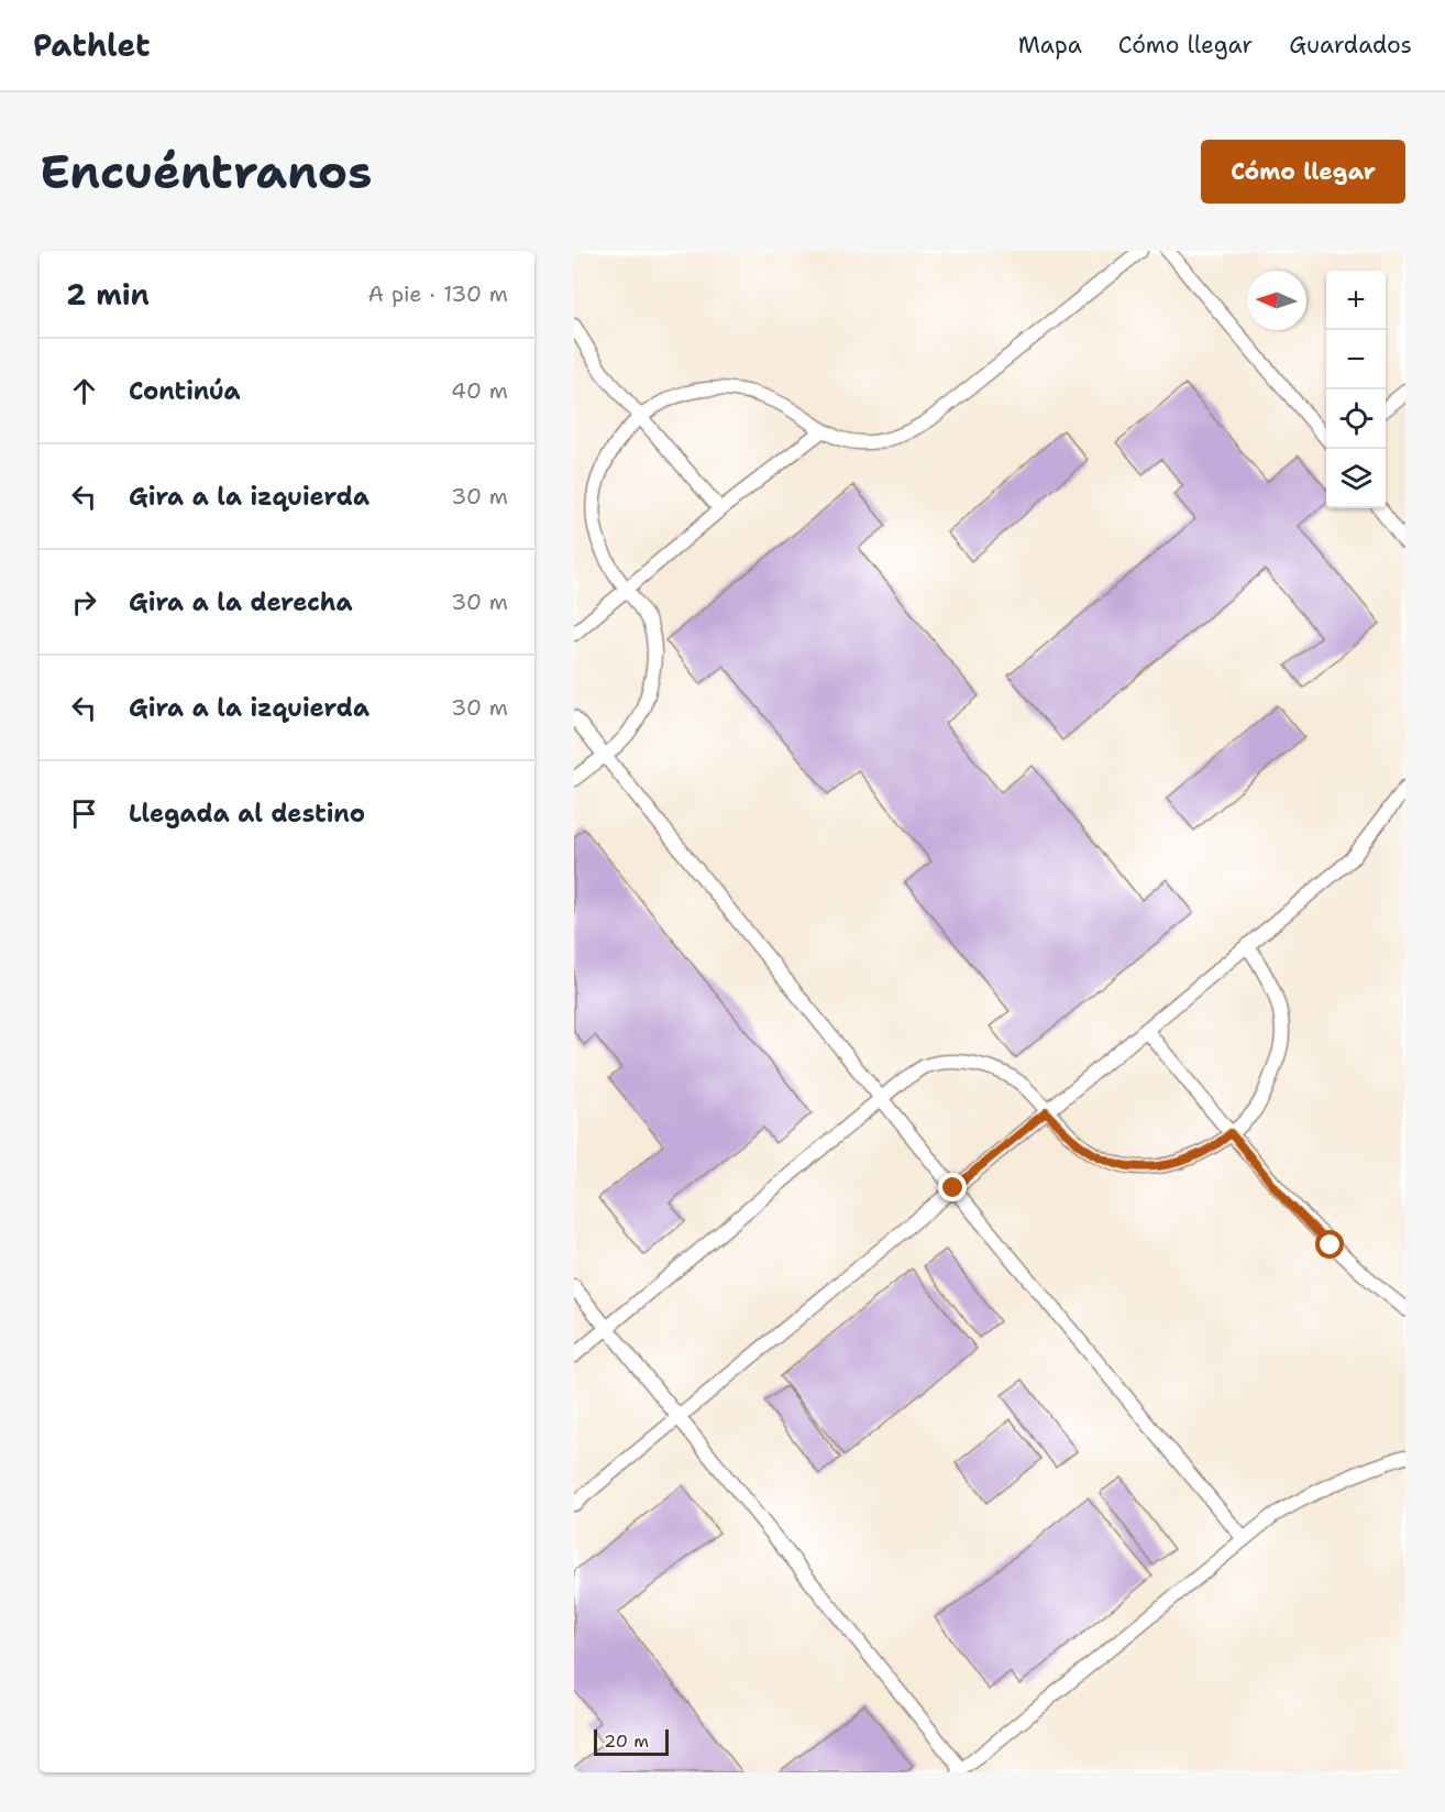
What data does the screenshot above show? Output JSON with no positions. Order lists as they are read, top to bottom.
{
  "scale_bar": "20 m",
  "north": "left",
  "page": {
    "header": "Pathlet",
    "nav": ["Mapa", "Cómo llegar", "Guardados"],
    "buttons": "Cómo llegar",
    "title": "Encuéntranos",
    "heading": ["2 min", "A pie · 130 m"],
    "map_buttons": ["+", "−"],
    "list": [
      ["Continúa", "40 m"],
      ["Gira a la izquierda", "30 m"],
      ["Gira a la derecha", "30 m"],
      ["Gira a la izquierda", "30 m"],
      "Llegada al destino"
    ],
    "scale": "20 m"
  }
}
